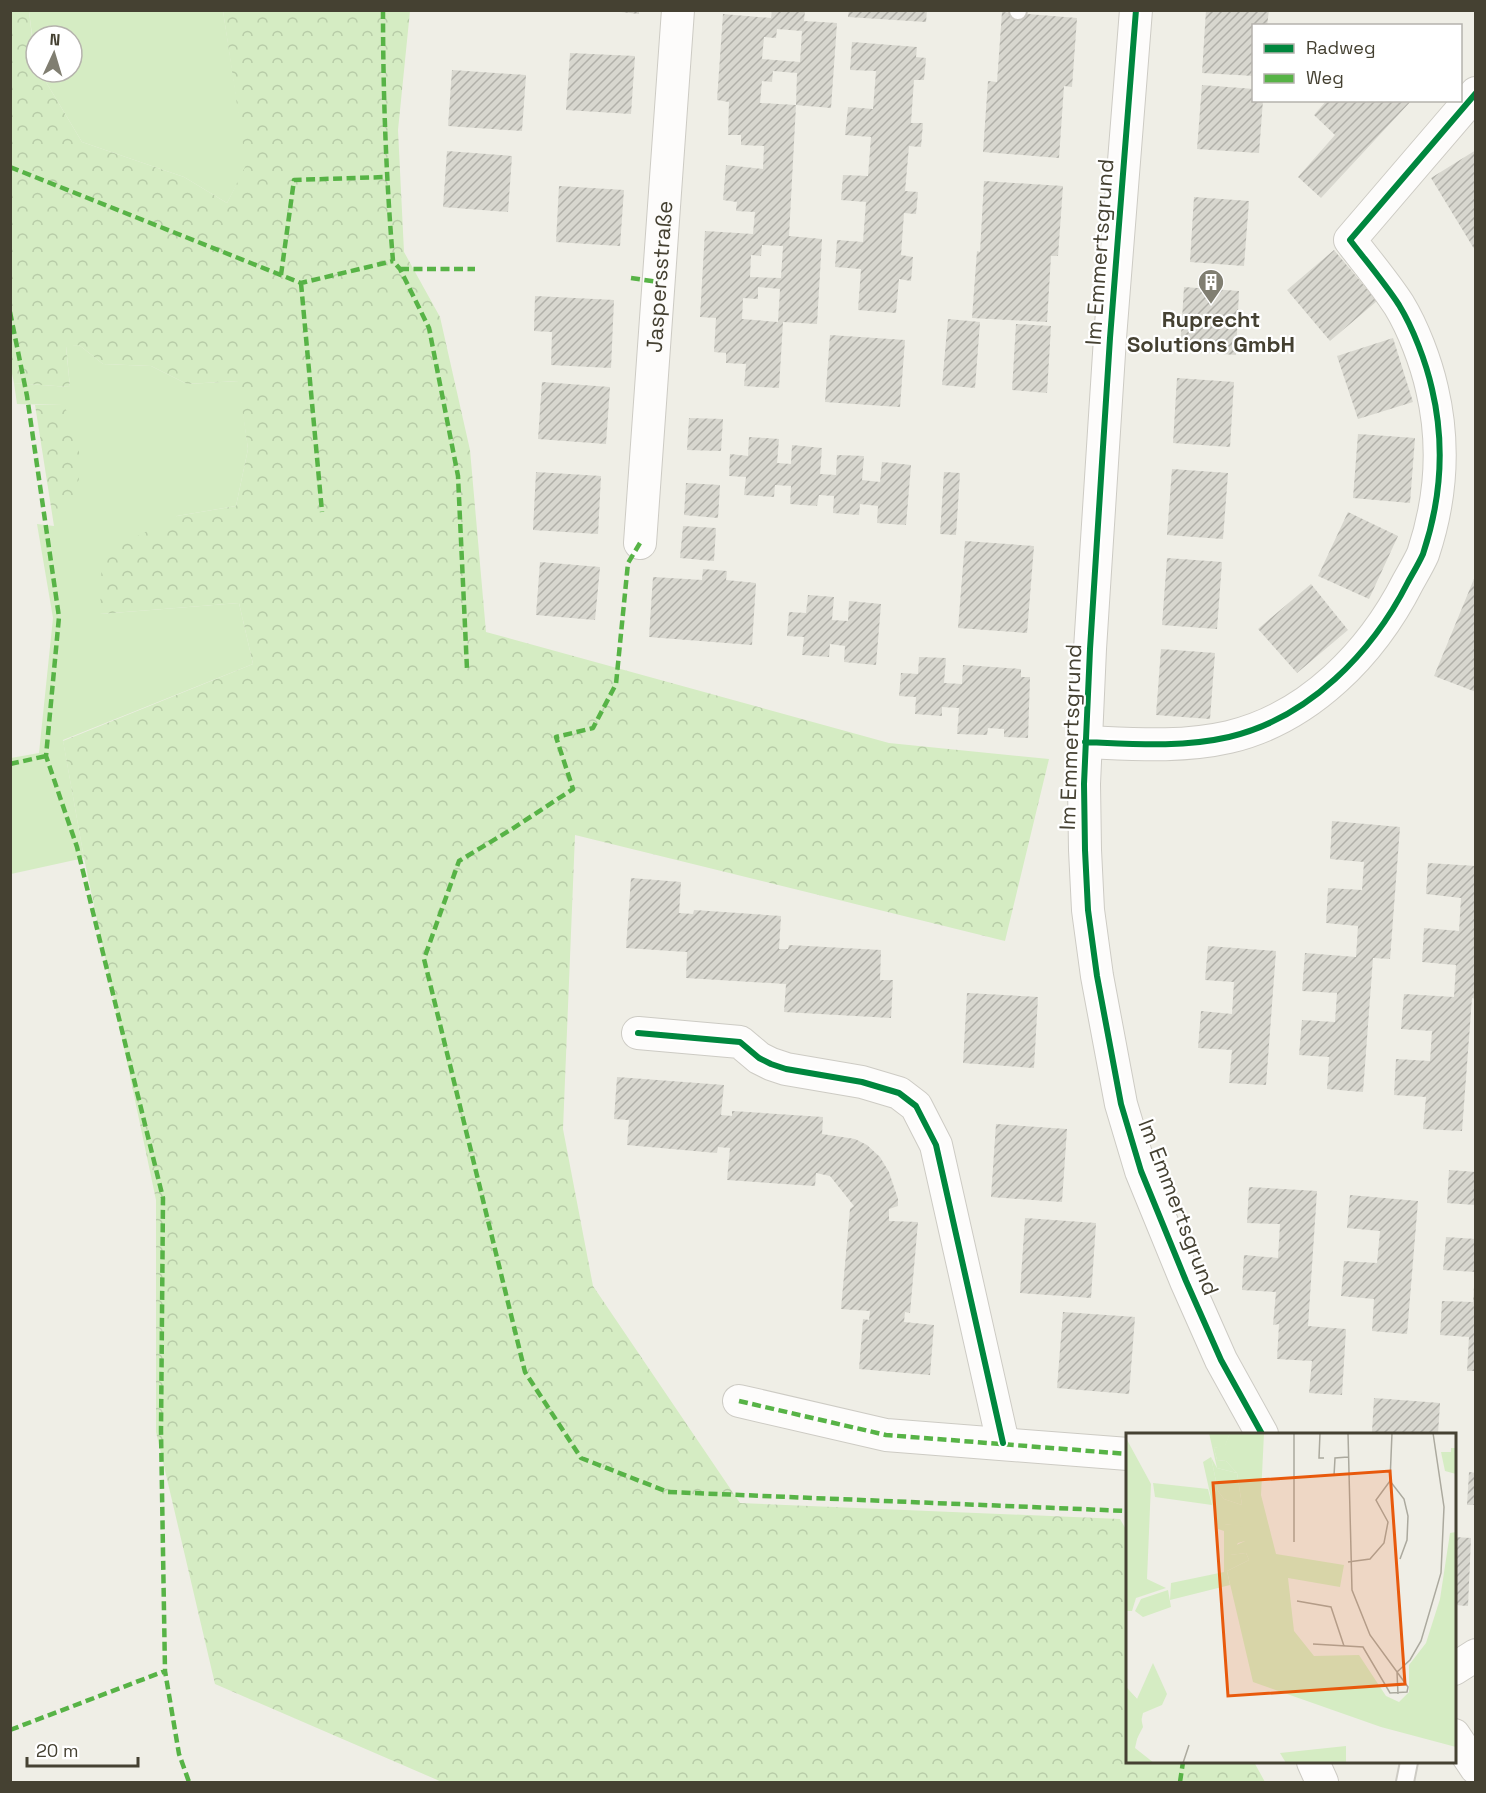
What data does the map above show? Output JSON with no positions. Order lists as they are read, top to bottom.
{
  "streets": {
    "street": ["Im Emmertsgrund", "Jaspersstraße"]
  },
  "places": {
    "building": ["Ruprecht Solutions GmbH"]
  },
  "legend": ["Radweg", "Weg"],
  "scale_bar": "20 m",
  "north": "top"
}
